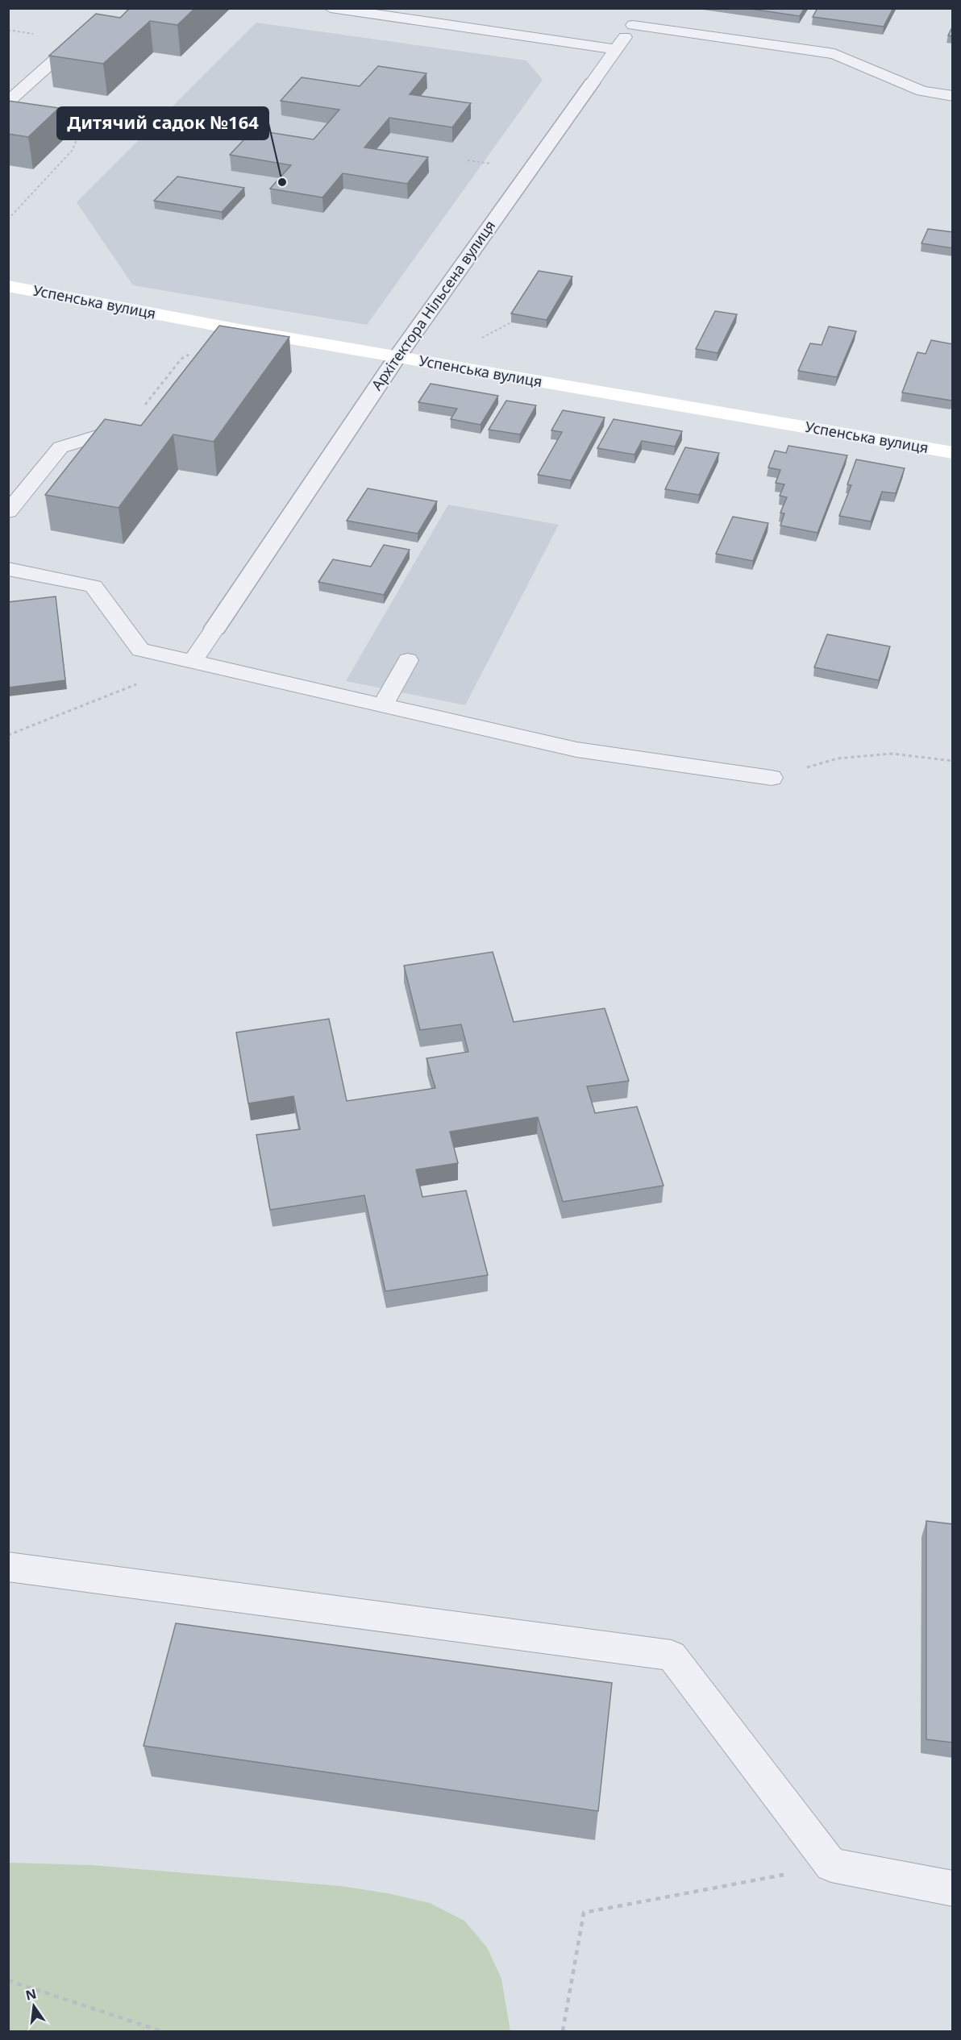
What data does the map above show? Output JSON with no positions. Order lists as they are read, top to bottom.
{
  "streets": {
    "street": ["Успенська вулиця", "Архітектора Нільсена вулиця"]
  },
  "crossings": [
    ["Успенська вулиця", "Архітектора Нільсена вулиця"]
  ],
  "places": ["Дитячий садок №164"],
  "north": "top"
}
